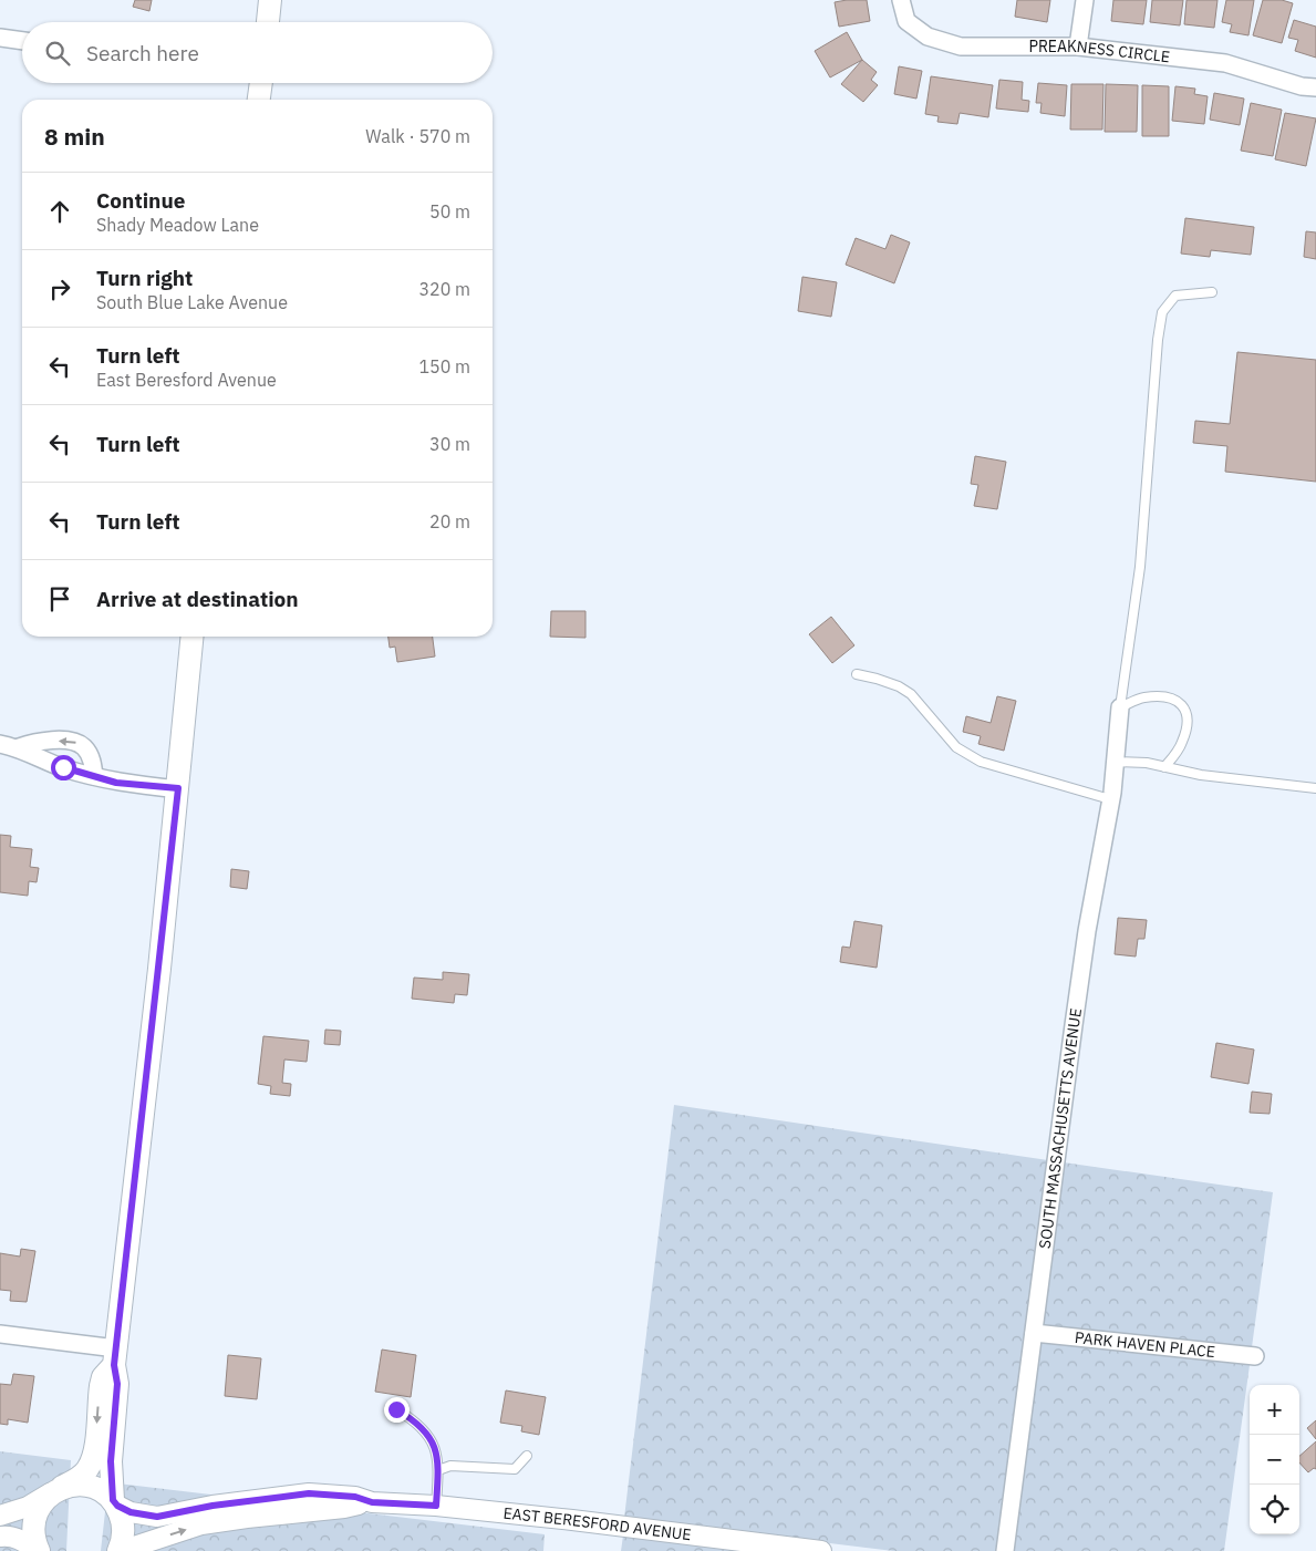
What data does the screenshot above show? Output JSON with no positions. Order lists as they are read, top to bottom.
{
  "streets": {
    "street": [
      "PREAKNESS CIRCLE",
      "SOUTH MASSACHUSETTS AVENUE",
      "PARK HAVEN PLACE",
      "EAST BERESFORD AVENUE"
    ]
  },
  "crossings": [
    ["SOUTH MASSACHUSETTS AVENUE", "PARK HAVEN PLACE"]
  ],
  "page": {
    "search": "Search here",
    "heading": ["8 min", "Walk · 570 m"],
    "list": [
      ["Continue", "Shady Meadow Lane", "50 m"],
      ["Turn right", "South Blue Lake Avenue", "320 m"],
      ["Turn left", "East Beresford Avenue", "150 m"],
      ["Turn left", "30 m"],
      ["Turn left", "20 m"],
      "Arrive at destination"
    ],
    "map_buttons": ["+", "−"]
  }
}
